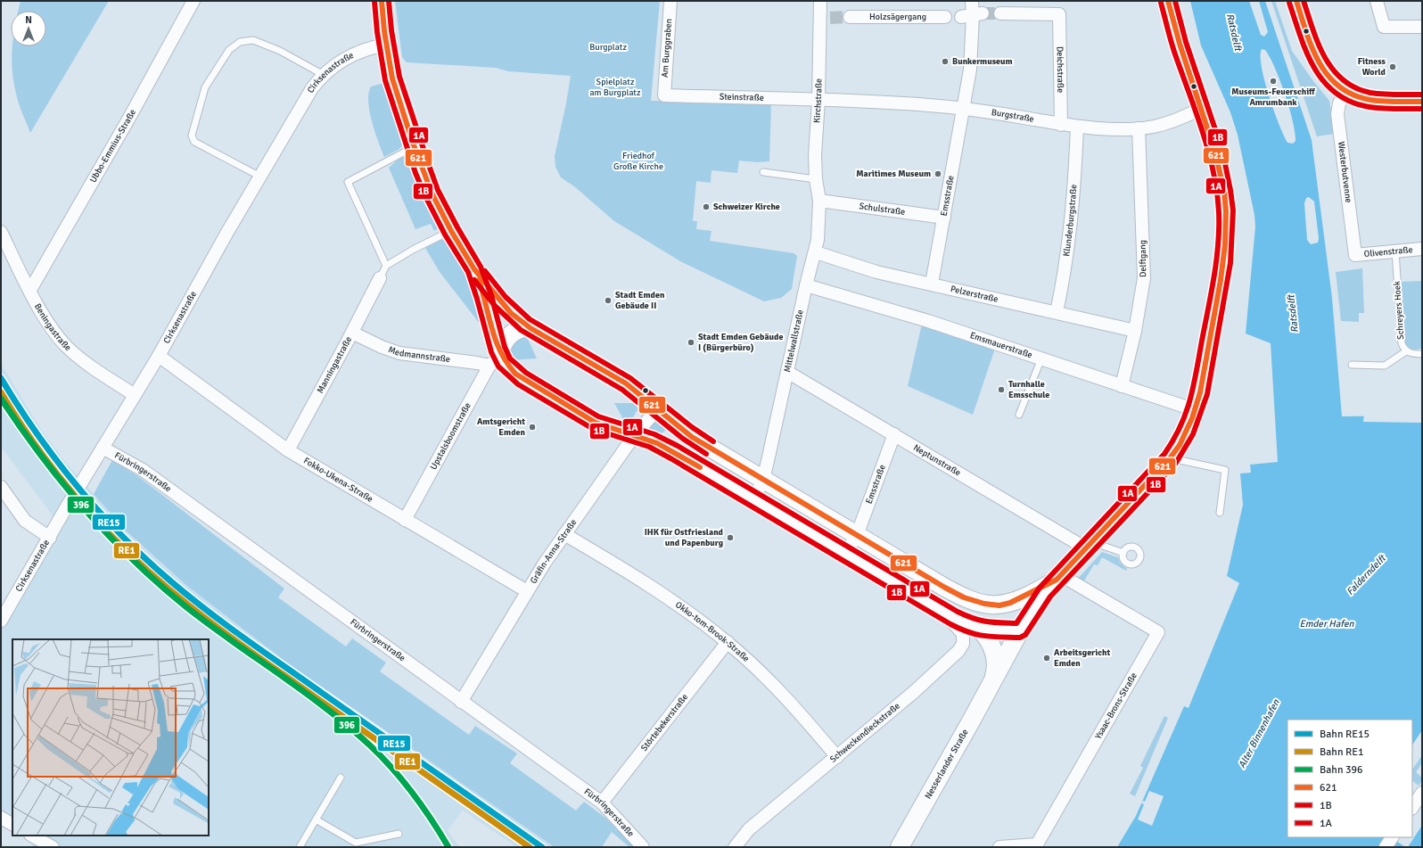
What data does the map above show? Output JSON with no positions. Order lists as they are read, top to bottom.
{
  "streets": {
    "street": [
      "Holzsägergang",
      "Am Burggraben",
      "Deichstraße",
      "Cirksenastraße",
      "Steinstraße",
      "Kirchstraße",
      "Burgstraße",
      "Ubbo-Emmius-Straße",
      "Westerbutvenne",
      "Emsstraße",
      "Schulstraße",
      "Klunderburgstraße",
      "Olivenstraße",
      "Delftgang",
      "Pelzerstraße",
      "Beningastraße",
      "Mittelwallstraße",
      "Emsmauerstraße",
      "Medmannstraße",
      "Manningastraße",
      "Upstalsboomstraße",
      "Neptunstraße",
      "Fürbringerstraße",
      "Fokko-Ukena-Straße",
      "Gräfin-Anna-Straße",
      "Okko-tom-Brook-Straße",
      "Ysaac-Brons-Straße",
      "Störtebekerstraße",
      "Schweckendieckstraße",
      "Nesserlander Straße"
    ],
    "lane": ["Schreyers Hoek"]
  },
  "crossings": [
    ["Am Burggraben", "Steinstraße"],
    ["Deichstraße", "Burgstraße"],
    ["Cirksenastraße", "Beningastraße"],
    ["Cirksenastraße", "Fürbringerstraße"],
    ["Cirksenastraße", "Fokko-Ukena-Straße"],
    ["Steinstraße", "Kirchstraße"],
    ["Steinstraße", "Burgstraße"],
    ["Kirchstraße", "Burgstraße"],
    ["Kirchstraße", "Schulstraße"],
    ["Kirchstraße", "Mittelwallstraße"],
    ["Burgstraße", "Emsstraße"],
    ["Burgstraße", "Klunderburgstraße"],
    ["Burgstraße", "Delftgang"],
    ["Burgstraße", "Nesserlander Straße"],
    ["Ubbo-Emmius-Straße", "Beningastraße"],
    ["Westerbutvenne", "Olivenstraße"],
    ["Emsstraße", "Schulstraße"],
    ["Emsstraße", "Pelzerstraße"],
    ["Emsstraße", "Neptunstraße"],
    ["Schulstraße", "Mittelwallstraße"],
    ["Klunderburgstraße", "Pelzerstraße"],
    ["Olivenstraße", "Schreyers Hoek"],
    ["Delftgang", "Pelzerstraße"],
    ["Delftgang", "Emsmauerstraße"],
    ["Pelzerstraße", "Mittelwallstraße"],
    ["Mittelwallstraße", "Emsmauerstraße"],
    ["Mittelwallstraße", "Neptunstraße"],
    ["Emsmauerstraße", "Nesserlander Straße"],
    ["Medmannstraße", "Manningastraße"],
    ["Medmannstraße", "Upstalsboomstraße"],
    ["Manningastraße", "Fokko-Ukena-Straße"],
    ["Upstalsboomstraße", "Fokko-Ukena-Straße"],
    ["Neptunstraße", "Nesserlander Straße"],
    ["Fürbringerstraße", "Gräfin-Anna-Straße"],
    ["Fürbringerstraße", "Störtebekerstraße"],
    ["Fokko-Ukena-Straße", "Gräfin-Anna-Straße"],
    ["Gräfin-Anna-Straße", "Okko-tom-Brook-Straße"],
    ["Okko-tom-Brook-Straße", "Störtebekerstraße"],
    ["Okko-tom-Brook-Straße", "Schweckendieckstraße"],
    ["Ysaac-Brons-Straße", "Nesserlander Straße"]
  ],
  "water": [
    "Ratsdelft",
    "Falderndelft",
    "Emder Hafen",
    "Alter Binnenhafen"
  ],
  "parks": ["Burgplatz", "Spielplatz am Burgplatz", "Friedhof Große Kirche"],
  "places": [
    "Bunkermuseum",
    "Fitness World",
    "Museums-Feuerschiff Amrumbank",
    "Maritimes Museum",
    "Schweizer Kirche",
    "Stadt Emden Gebäude II",
    "Stadt Emden Gebäude I (Bürgerbüro)",
    "Turnhalle Emsschule",
    "Amtsgericht Emden",
    "IHK für Ostfriesland und Papenburg",
    "Arbeitsgericht Emden"
  ],
  "lines": [
    "transit line 621",
    "transit line 1B",
    "transit line 1A",
    "rail line RE15",
    "rail line RE1",
    "rail line 396"
  ],
  "legend": [
    "Bahn RE15",
    "Bahn RE1",
    "Bahn 396",
    "621",
    "1B",
    "1A"
  ],
  "north": "top"
}
